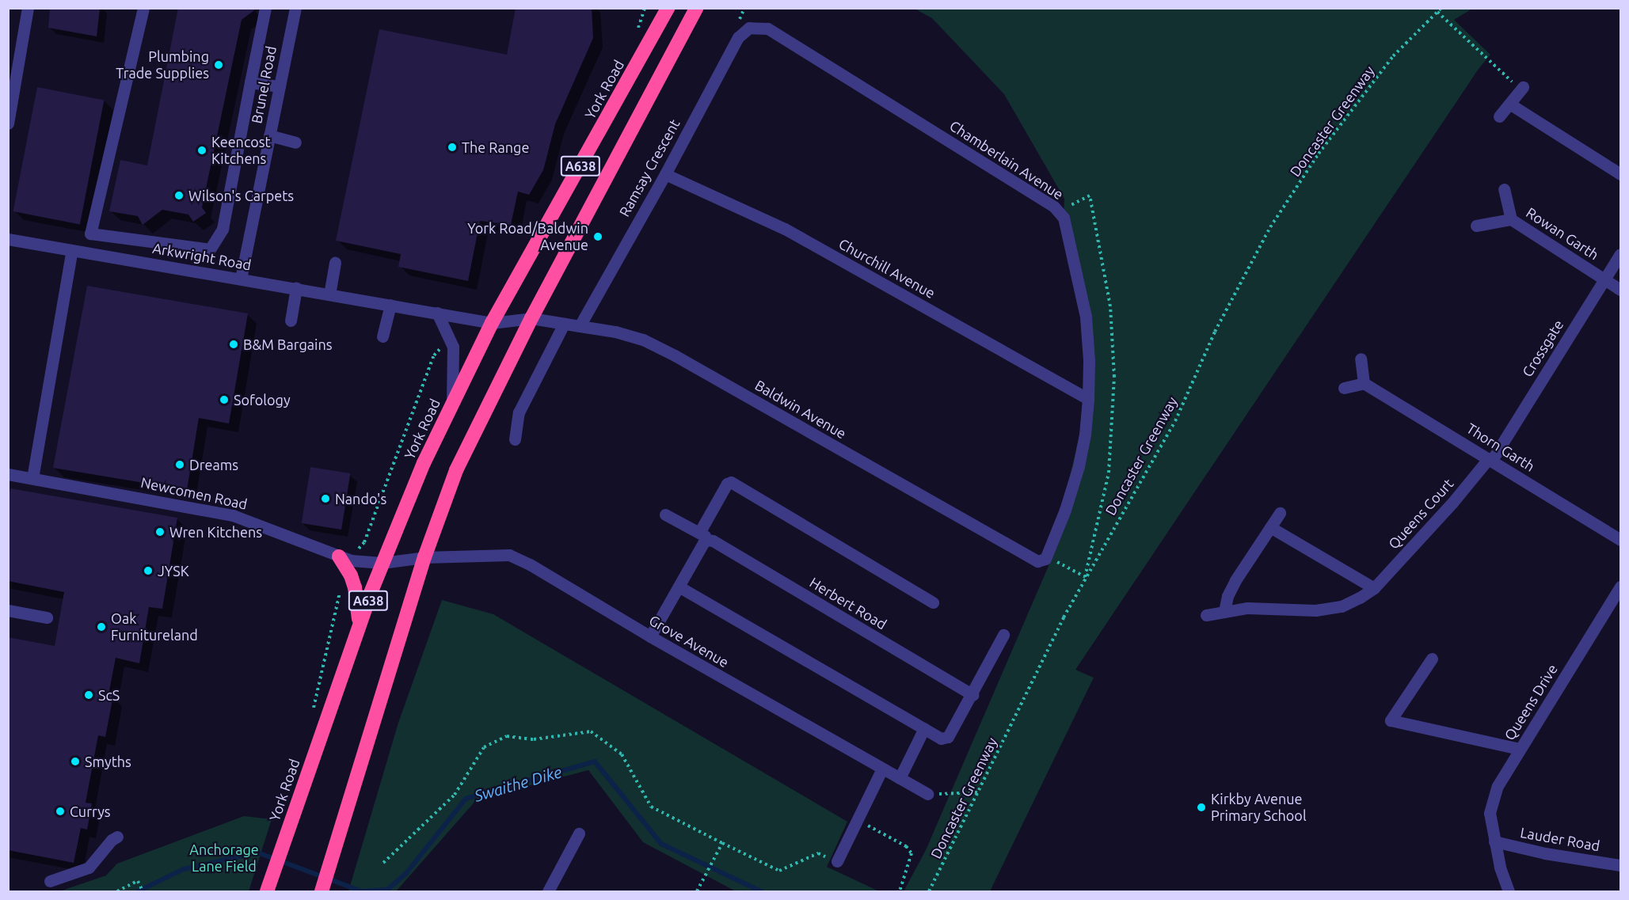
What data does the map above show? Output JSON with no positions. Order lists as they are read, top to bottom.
{
  "streets": {
    "highway": ["York Road", "A638"],
    "street": [
      "Brunel Road",
      "Chamberlain Avenue",
      "Ramsay Crescent",
      "Rowan Garth",
      "Arkwright Road",
      "Churchill Avenue",
      "Crossgate",
      "Baldwin Avenue",
      "Thorn Garth",
      "Newcomen Road",
      "Queens Court",
      "Herbert Road",
      "Grove Avenue",
      "Queens Drive",
      "Lauder Road"
    ],
    "path": ["Doncaster Greenway"]
  },
  "crossings": [
    ["Brunel Road", "Arkwright Road"],
    ["York Road", "Arkwright Road"],
    ["York Road", "Newcomen Road"],
    ["Chamberlain Avenue", "Ramsay Crescent"],
    ["Chamberlain Avenue", "Churchill Avenue"],
    ["Chamberlain Avenue", "Baldwin Avenue"],
    ["A638", "Arkwright Road"],
    ["A638", "Baldwin Avenue"],
    ["A638", "Newcomen Road"],
    ["A638", "Grove Avenue"],
    ["Ramsay Crescent", "Churchill Avenue"],
    ["Ramsay Crescent", "Baldwin Avenue"],
    ["Rowan Garth", "Crossgate"],
    ["Arkwright Road", "Baldwin Avenue"],
    ["Crossgate", "Thorn Garth"],
    ["Crossgate", "Queens Court"],
    ["Thorn Garth", "Queens Court"],
    ["Newcomen Road", "Grove Avenue"],
    ["Queens Drive", "Lauder Road"]
  ],
  "water": ["Swaithe Dike"],
  "parks": ["Anchorage Lane Field"],
  "places": [
    "Plumbing Trade Supplies",
    "The Range",
    "Keencost Kitchens",
    "Wilson's Carpets",
    "York Road/Baldwin Avenue",
    "B&M Bargains",
    "Sofology",
    "Dreams",
    "Nando's",
    "Wren Kitchens",
    "JYSK",
    "Oak Furnitureland",
    "ScS",
    "Smyths",
    "Kirkby Avenue Primary School",
    "Currys"
  ]
}
